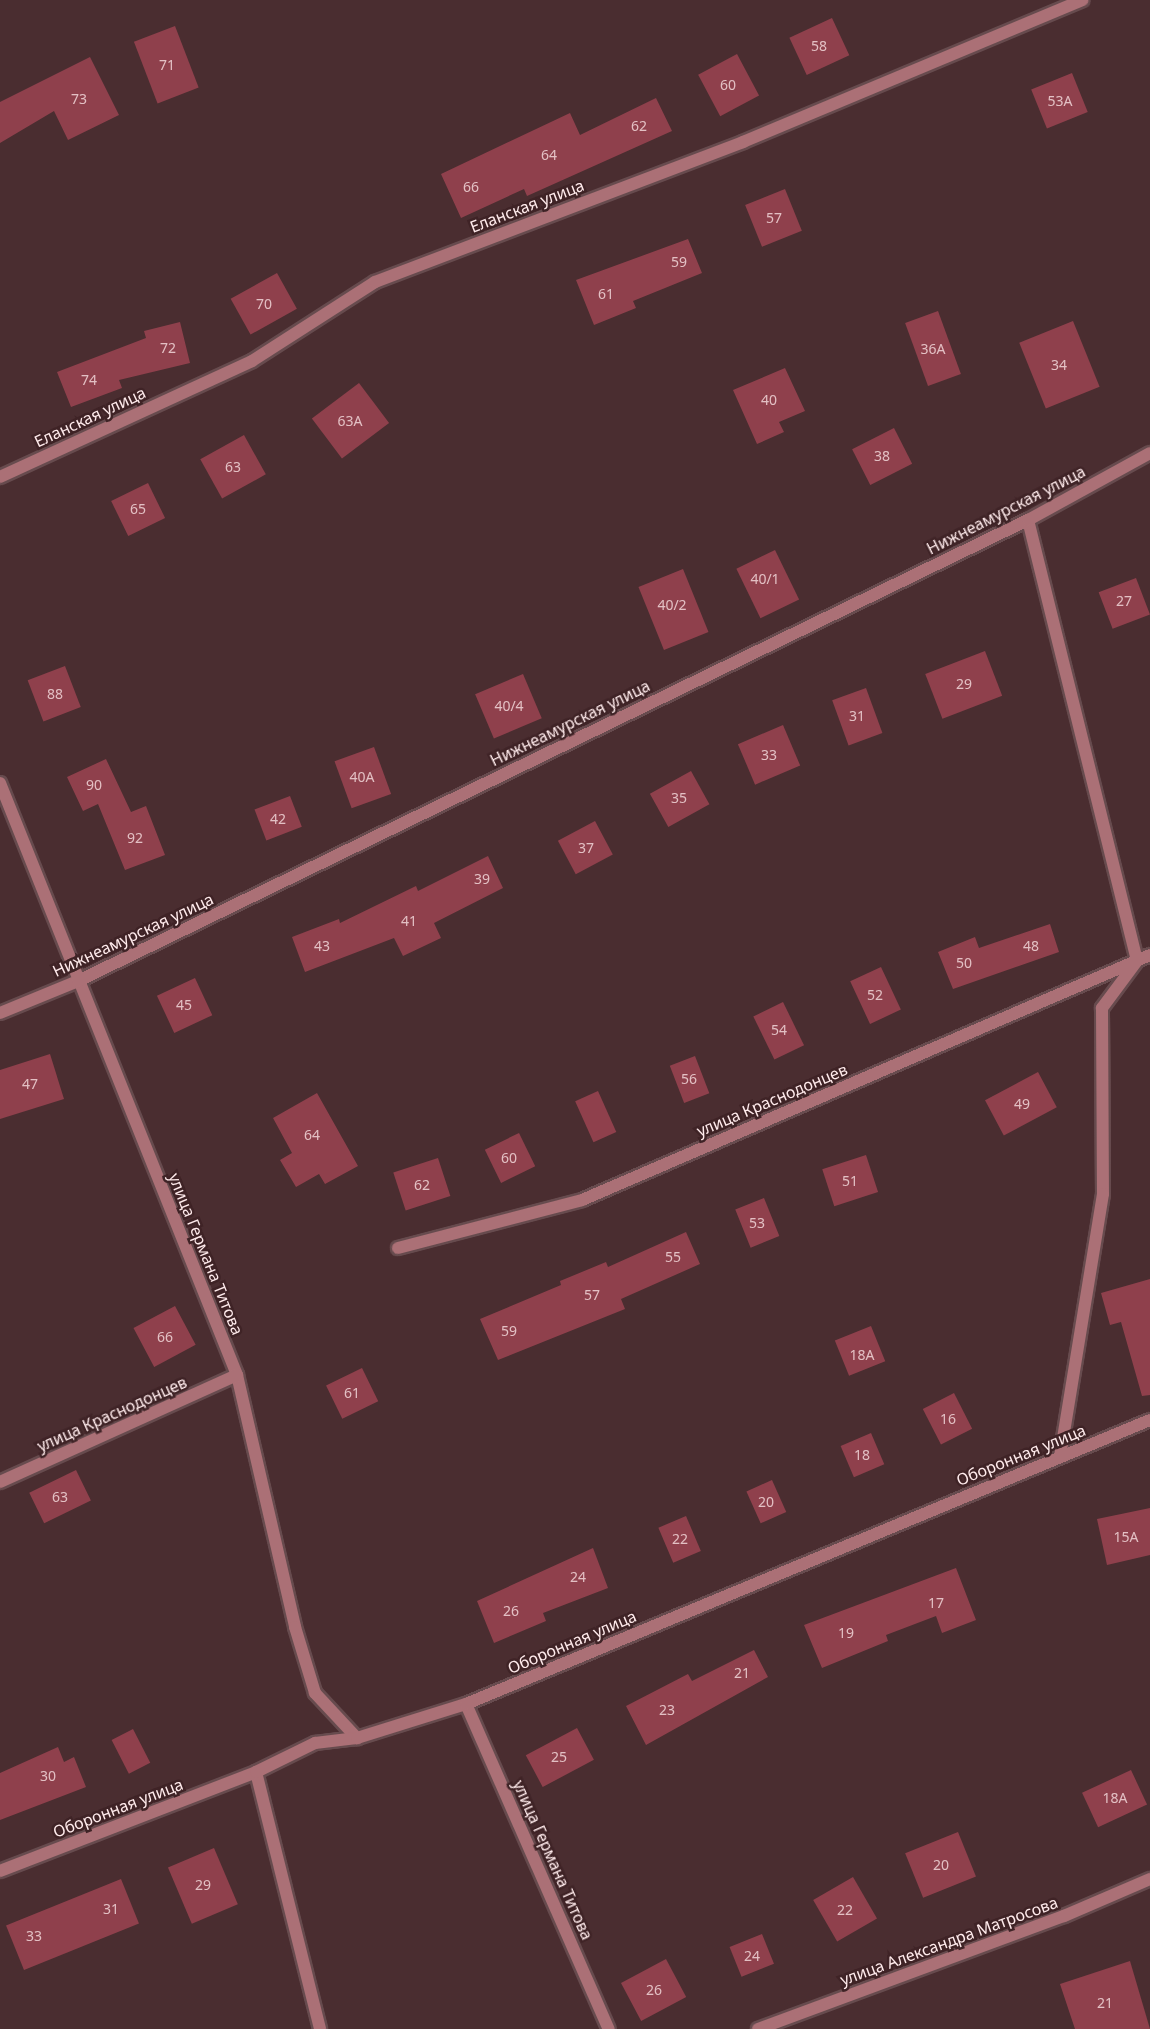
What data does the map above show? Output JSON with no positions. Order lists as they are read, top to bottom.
{
  "streets": {
    "street": [
      "Еланская улица",
      "Нижнеамурская улица",
      "улица Краснодонцев",
      "улица Германа Титова",
      "Оборонная улица",
      "улица Александра Матросова"
    ]
  },
  "crossings": [
    ["Нижнеамурская улица", "улица Германа Титова"],
    ["улица Краснодонцев", "улица Германа Титова"],
    ["улица Германа Титова", "Оборонная улица"]
  ],
  "house_numbers": [
    "58",
    "71",
    "60",
    "73",
    "53А",
    "62",
    "64",
    "66",
    "57",
    "59",
    "61",
    "70",
    "72",
    "36А",
    "34",
    "74",
    "40",
    "63А",
    "38",
    "63",
    "65",
    "40/1",
    "27",
    "40/2",
    "29",
    "88",
    "40/4",
    "31",
    "33",
    "40А",
    "90",
    "35",
    "42",
    "92",
    "37",
    "39",
    "41",
    "43",
    "48",
    "50",
    "52",
    "45",
    "54",
    "56",
    "47",
    "49",
    "64",
    "60",
    "51",
    "62",
    "53",
    "55",
    "57",
    "59",
    "66",
    "18А",
    "61",
    "16",
    "18",
    "63",
    "20",
    "15А",
    "22",
    "24",
    "17",
    "26",
    "19",
    "21",
    "23",
    "25",
    "30",
    "18А",
    "20",
    "29",
    "31",
    "22",
    "33",
    "24",
    "26",
    "21"
  ]
}
